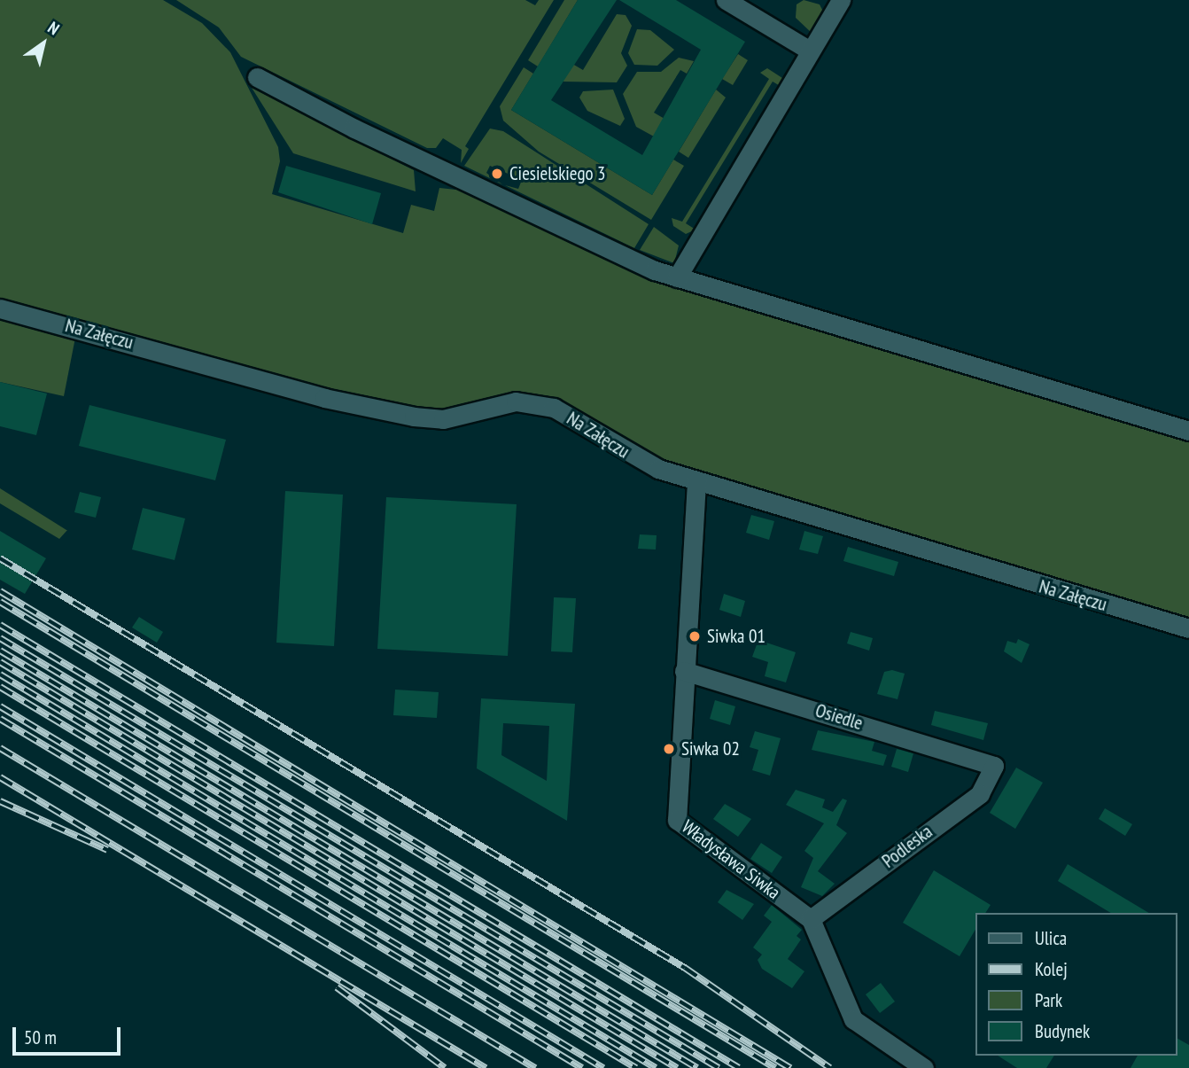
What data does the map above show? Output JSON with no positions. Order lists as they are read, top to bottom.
{
  "streets": {
    "street": [
      "Na Załęczu",
      "Osiedle",
      "Podleska",
      "Władysława Siwka"
    ]
  },
  "crossings": [
    ["Na Załęczu", "Władysława Siwka"],
    ["Osiedle", "Podleska"],
    ["Osiedle", "Władysława Siwka"],
    ["Podleska", "Władysława Siwka"]
  ],
  "places": ["Ciesielskiego 3", "Siwka 01", "Siwka 02"],
  "legend": [
    "Ulica",
    "Kolej",
    "Park",
    "Budynek"
  ],
  "scale_bar": "50 m",
  "north": "top right"
}
